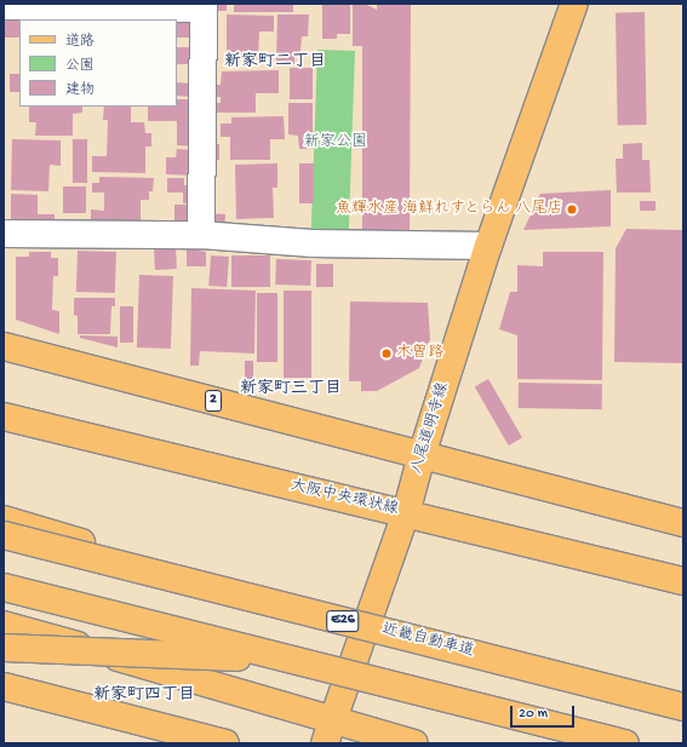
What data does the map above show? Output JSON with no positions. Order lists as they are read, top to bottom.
{
  "streets": {
    "main road": [
      "2",
      "八尾道明寺線",
      "大阪中央環状線",
      "E26",
      "近畿自動車道"
    ]
  },
  "crossings": [
    ["2", "八尾道明寺線"],
    ["八尾道明寺線", "大阪中央環状線"]
  ],
  "districts": ["新家町二丁目", "新家町三丁目", "新家町四丁目"],
  "parks": ["新家公園"],
  "places": ["魚輝水産 海鮮れすとらん 八尾店", "木曽路"],
  "legend": ["道路", "公園", "建物"],
  "scale_bar": "20 m"
}
